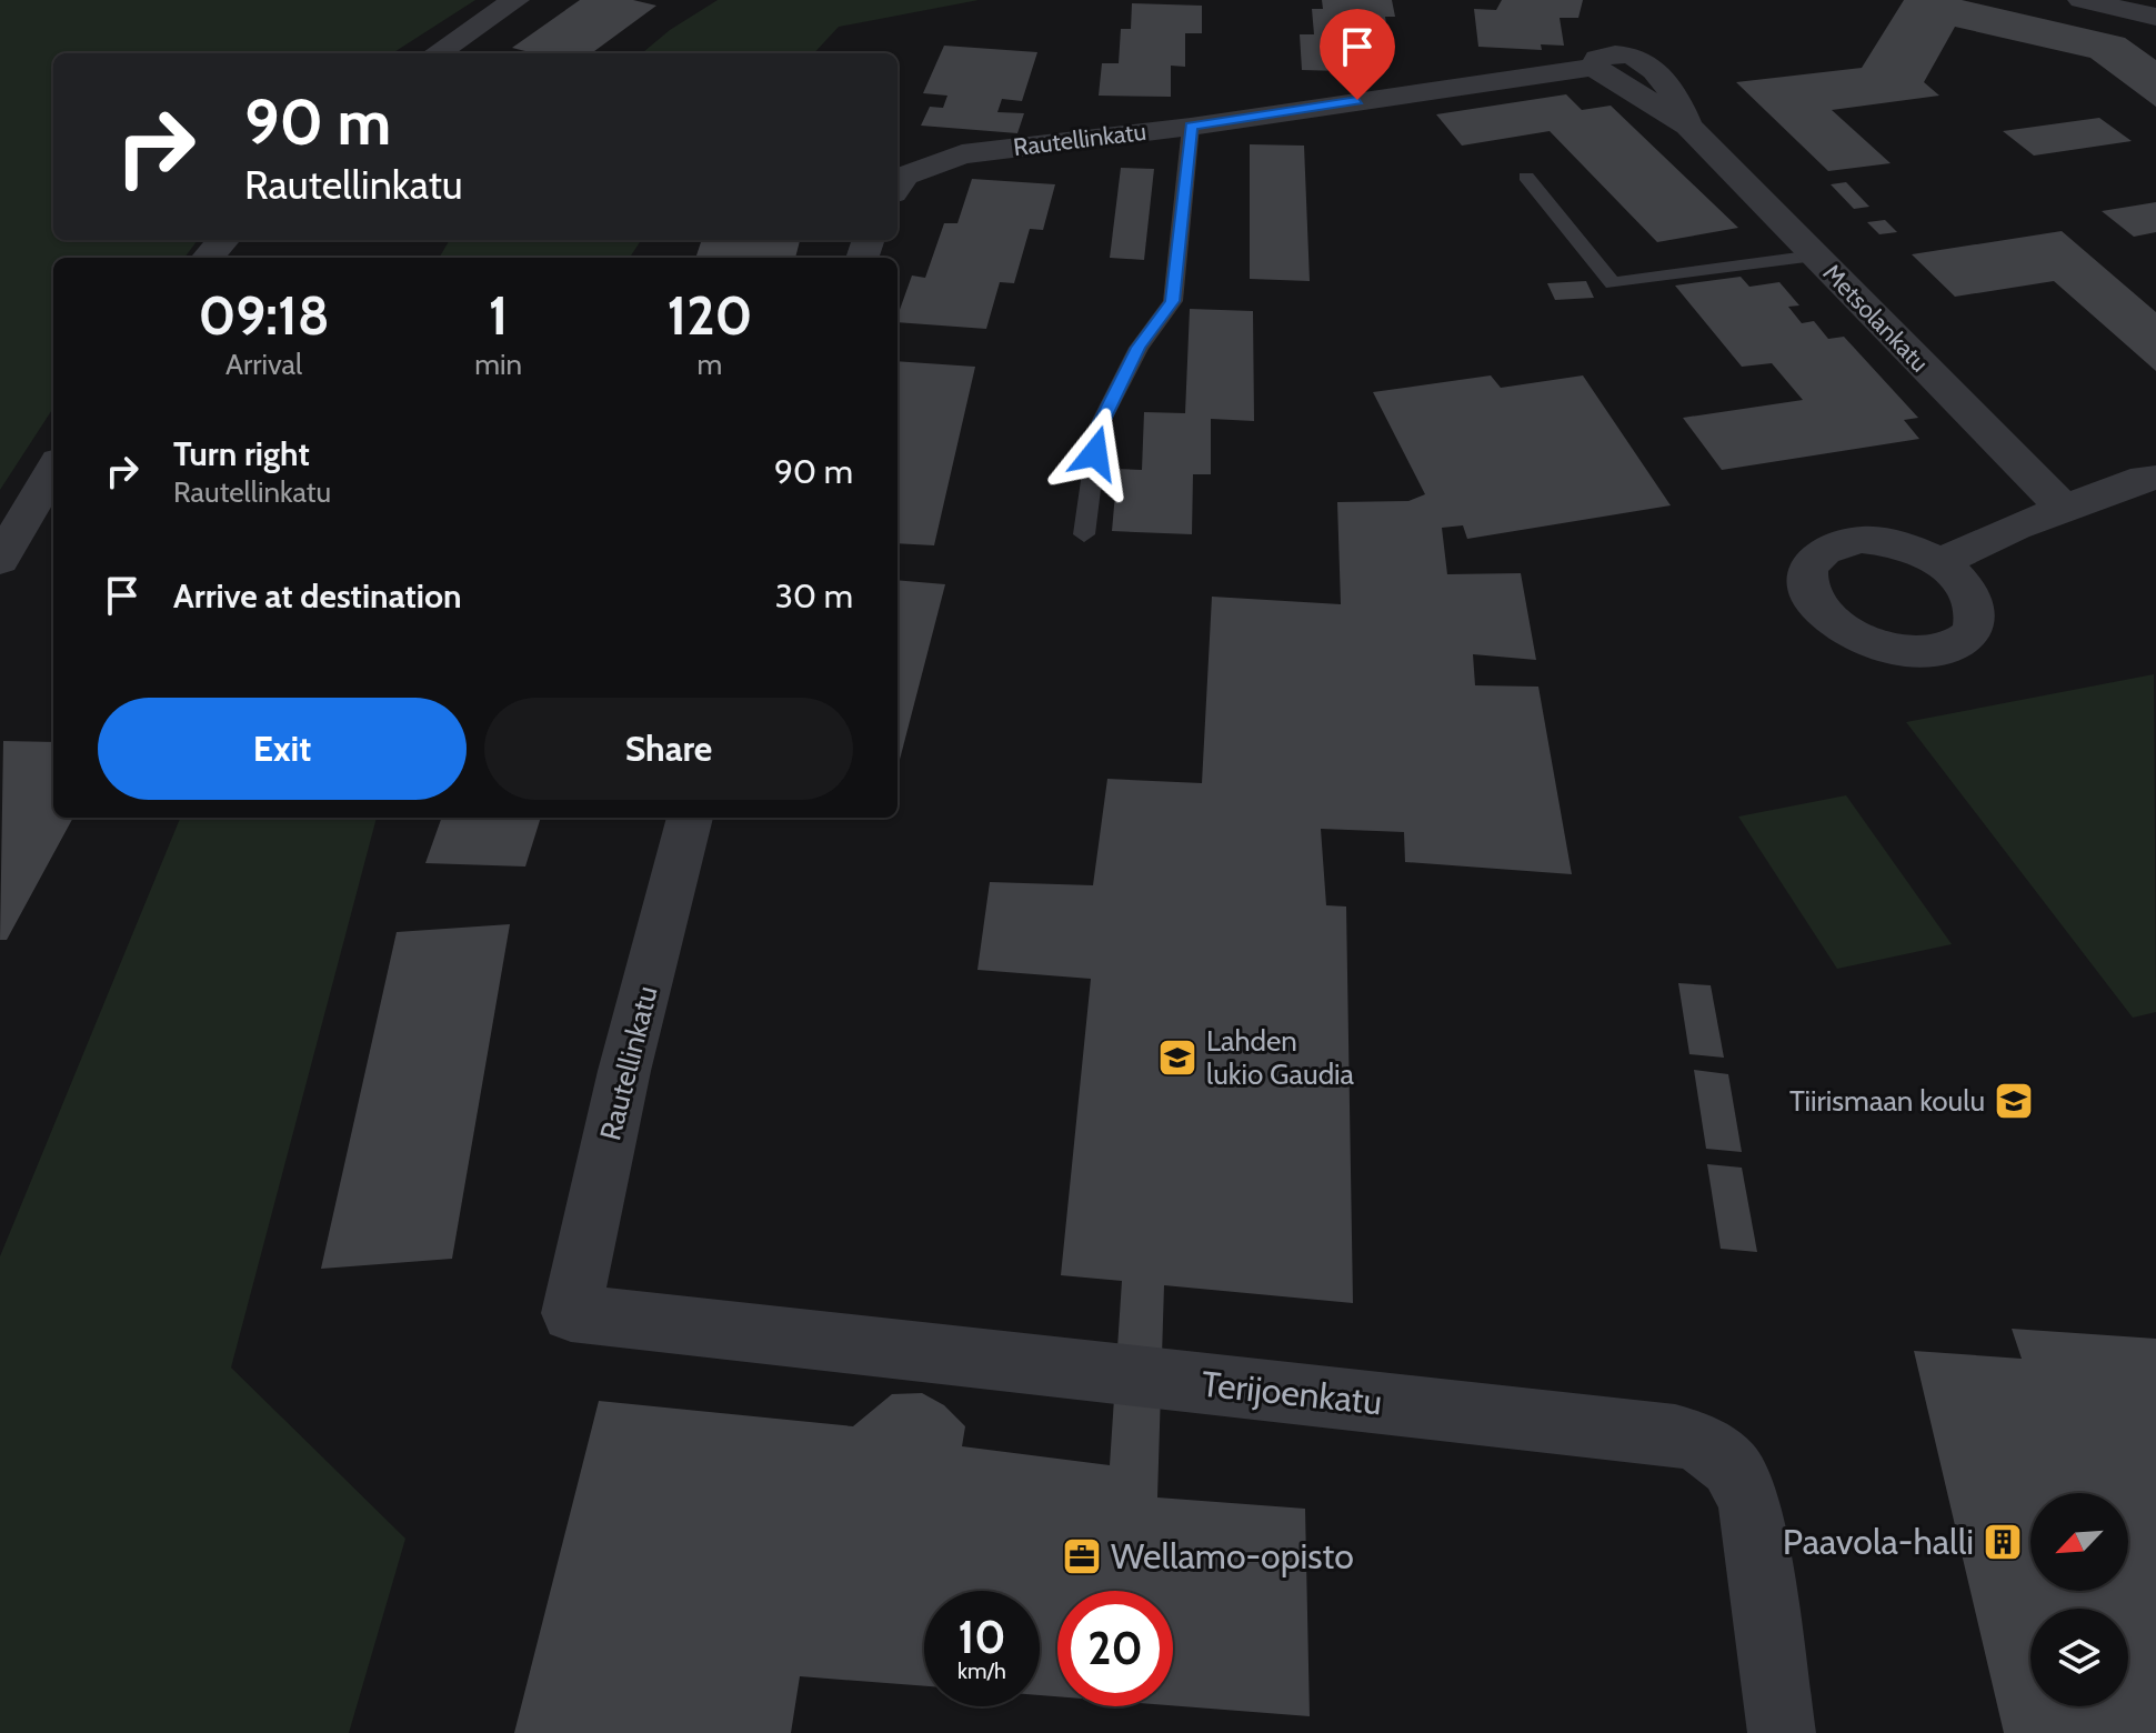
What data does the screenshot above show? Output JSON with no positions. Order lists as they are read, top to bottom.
{
  "streets": {
    "street": ["Rautellinkatu", "Metsolankatu", "Terijoenkatu"]
  },
  "crossings": [
    ["Rautellinkatu", "Metsolankatu"],
    ["Rautellinkatu", "Terijoenkatu"]
  ],
  "places": {
    "school or university": ["Lahden lukio Gaudia", "Tiirismaan koulu"],
    "building": ["Paavola-halli"],
    "office": ["Wellamo-opisto"]
  },
  "north": "bottom left",
  "page": {
    "turn": ["90 m", "Rautellinkatu"],
    "eta": [
      "09:18",
      "Arrival",
      "1",
      "min",
      "120",
      "m"
    ],
    "list": [
      {
        "name": "Turn right",
        "note": "Rautellinkatu",
        "value": "90 m"
      },
      {
        "name": "Arrive at destination",
        "value": "30 m"
      }
    ],
    "buttons": ["Exit", "Share"],
    "speed": "10 km/h",
    "limit": "20"
  }
}
